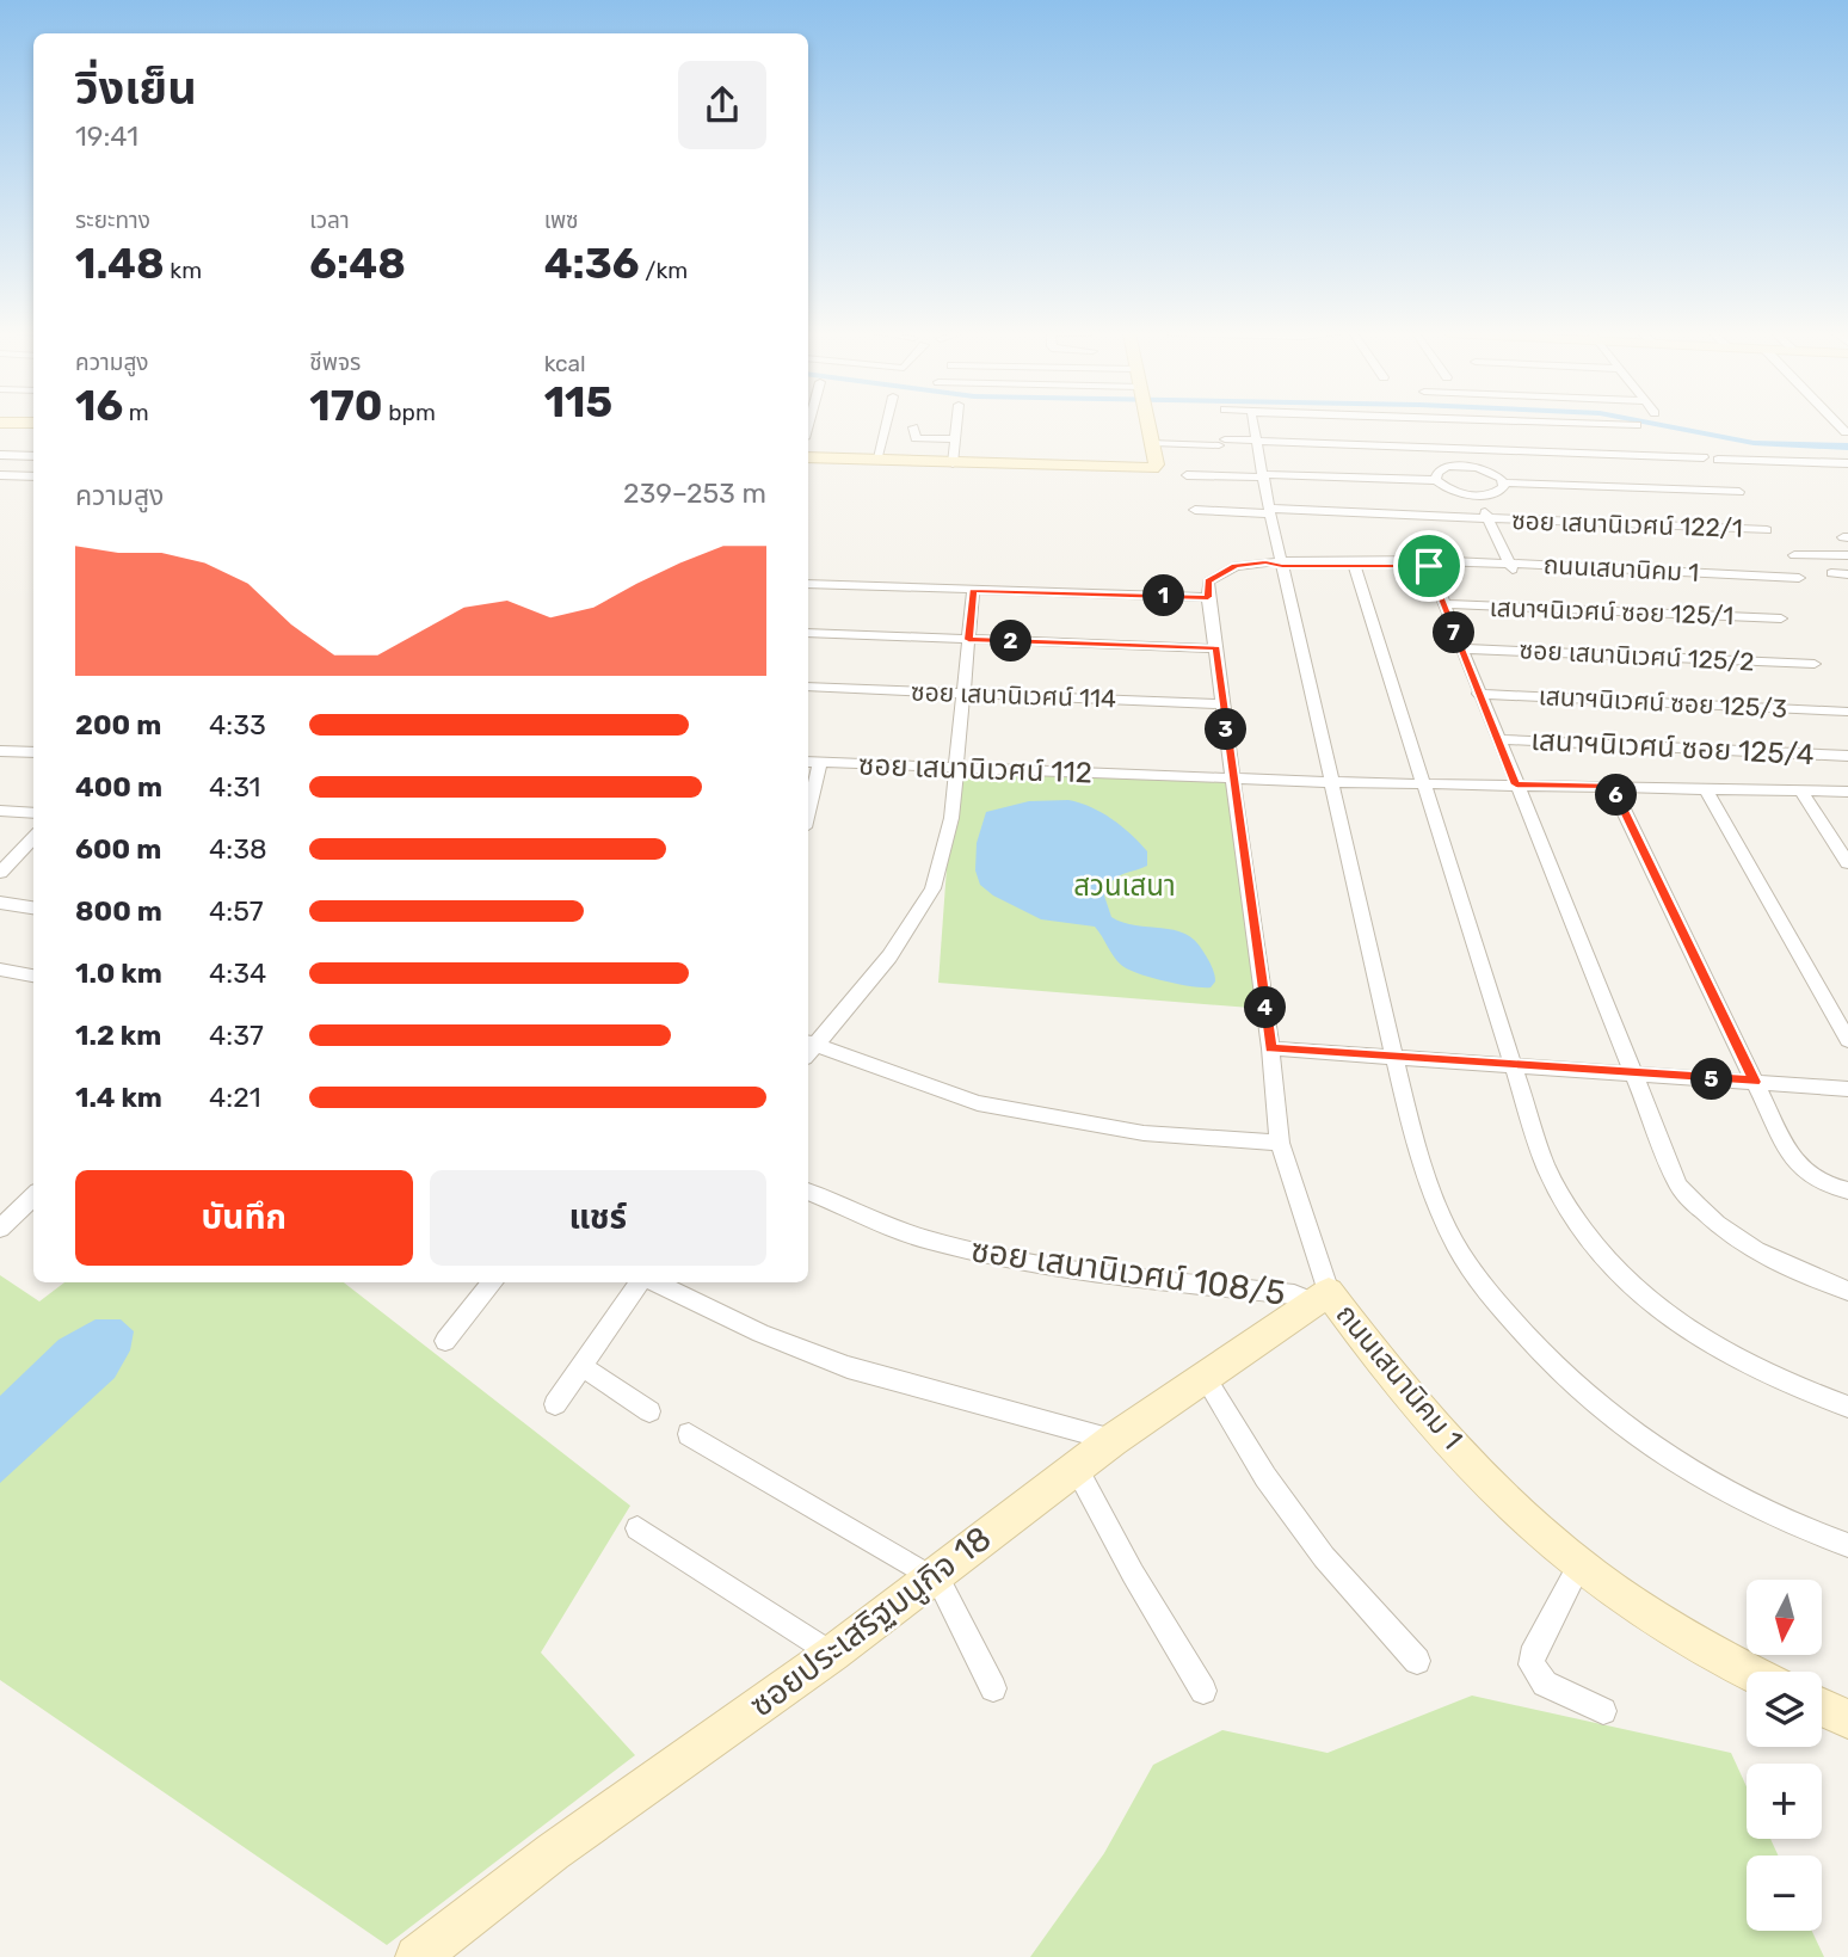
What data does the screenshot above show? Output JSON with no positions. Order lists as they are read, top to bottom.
{
  "streets": {
    "street": [
      "ซอย เสนานิเวศน์ 122/1",
      "ถนนเสนานิคม 1",
      "เสนาฯนิเวศน์ ซอย 125/1",
      "ซอย เสนานิเวศน์ 125/2",
      "ซอย เสนานิเวศน์ 114",
      "เสนาฯนิเวศน์ ซอย 125/3",
      "เสนาฯนิเวศน์ ซอย 125/4",
      "ซอย เสนานิเวศน์ 112",
      "ซอย เสนานิเวศน์ 108/5",
      "ซอยประเสริฐมนูกิจ 18"
    ]
  },
  "crossings": [
    ["ถนนเสนานิคม 1", "ซอย เสนานิเวศน์ 114"],
    ["ถนนเสนานิคม 1", "ซอย เสนานิเวศน์ 112"],
    ["ถนนเสนานิคม 1", "ซอย เสนานิเวศน์ 108/5"],
    ["ถนนเสนานิคม 1", "ซอยประเสริฐมนูกิจ 18"],
    ["ซอย เสนานิเวศน์ 108/5", "ซอยประเสริฐมนูกิจ 18"]
  ],
  "parks": ["สวนเสนา"],
  "north": "bottom",
  "page": {
    "heading": ["วิ่งเย็น", "19:41"],
    "stats": [
      ["ระยะทาง", "1.48 km"],
      ["เวลา", "6:48"],
      ["เพซ", "4:36 /km"],
      ["ความสูง", "16 m"],
      ["ชีพจร", "170 bpm"],
      ["kcal", "115"]
    ],
    "chart": ["ความสูง", "239–253 m"],
    "pins": [
      "1",
      "7",
      "2",
      "3",
      "6",
      "4",
      "5"
    ],
    "list": [
      {
        "name": "200 m",
        "note": "4:33"
      },
      {
        "name": "400 m",
        "note": "4:31"
      },
      {
        "name": "600 m",
        "note": "4:38"
      },
      {
        "name": "800 m",
        "note": "4:57"
      },
      {
        "name": "1.0 km",
        "note": "4:34"
      },
      {
        "name": "1.2 km",
        "note": "4:37"
      },
      {
        "name": "1.4 km",
        "note": "4:21"
      }
    ],
    "buttons": ["บันทึก", "แชร์"],
    "map_buttons": ["+", "−"]
  }
}
